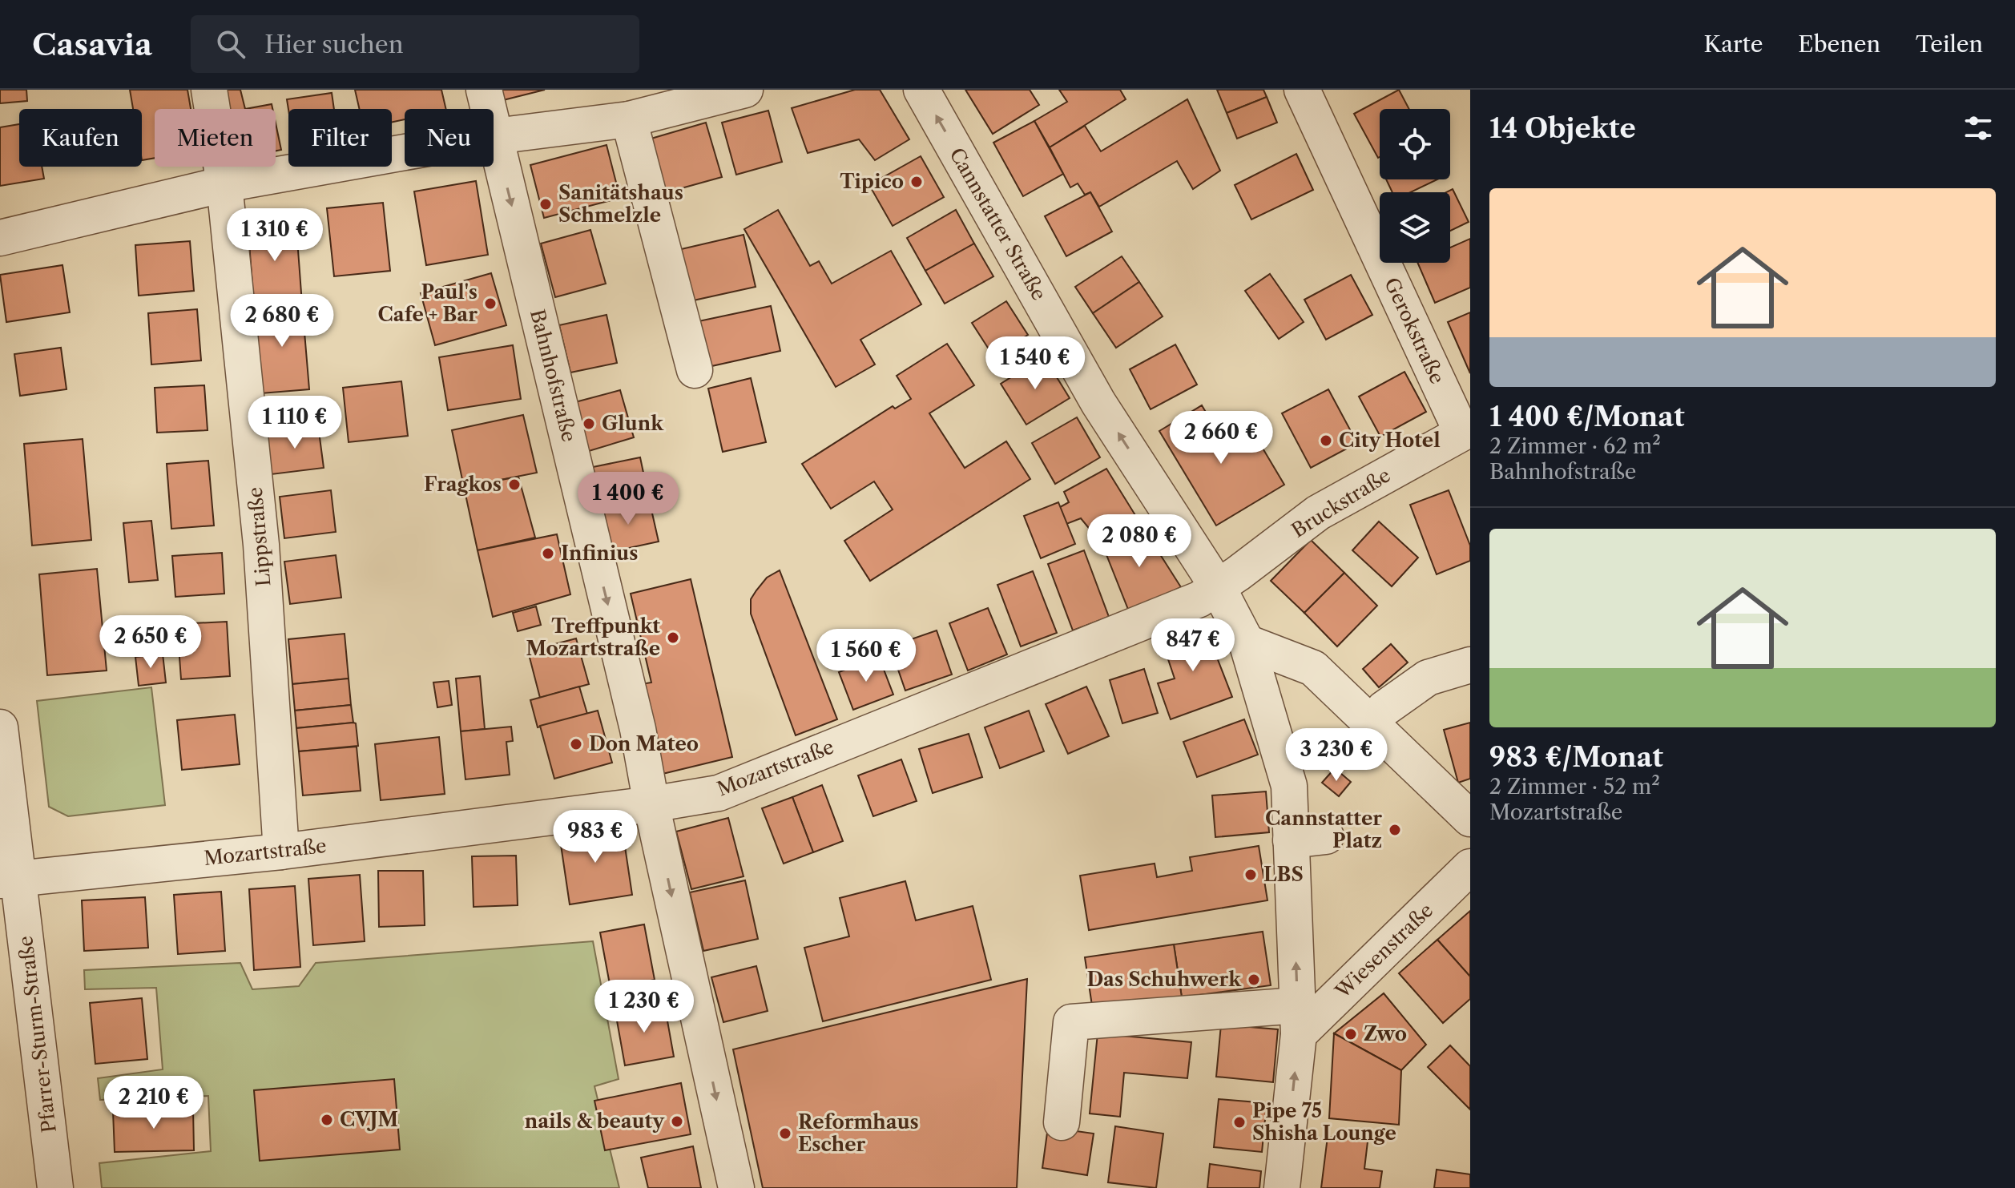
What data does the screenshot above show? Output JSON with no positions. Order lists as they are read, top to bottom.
{
  "streets": {
    "street": [
      "Cannstatter Straße",
      "Gerokstraße",
      "Bahnhofstraße",
      "Bruckstraße",
      "Lippstraße",
      "Mozartstraße",
      "Wiesenstraße",
      "Pfarrer-Sturm-Straße"
    ]
  },
  "crossings": [
    ["Cannstatter Straße", "Bruckstraße"],
    ["Cannstatter Straße", "Mozartstraße"],
    ["Cannstatter Straße", "Wiesenstraße"],
    ["Gerokstraße", "Bruckstraße"],
    ["Bahnhofstraße", "Mozartstraße"],
    ["Bruckstraße", "Mozartstraße"],
    ["Lippstraße", "Mozartstraße"],
    ["Mozartstraße", "Pfarrer-Sturm-Straße"]
  ],
  "one_way": ["Cannstatter Straße", "Bahnhofstraße"],
  "places": [
    "Tipico",
    "Sanitätshaus Schmelzle",
    "Paul's Cafe + Bar",
    "Glunk",
    "City Hotel",
    "Fragkos",
    "Infinius",
    "Treffpunkt Mozartstraße",
    "Don Mateo",
    "Cannstatter Platz",
    "LBS",
    "Das Schuhwerk",
    "Zwo",
    "CVJM",
    "nails & beauty",
    "Pipe 75 Shisha Lounge",
    "Reformhaus Escher"
  ],
  "page": {
    "header": "Casavia",
    "search": "Hier suchen",
    "nav": ["Karte", "Ebenen", "Teilen"],
    "heading": "14 Objekte",
    "chip": [
      "Kaufen",
      "Mieten",
      "Filter",
      "Neu"
    ],
    "list": [
      {
        "name": "1 400 €/Monat",
        "note": "2 Zimmer · 62 m² · Bahnhofstraße"
      },
      {
        "name": "983 €/Monat",
        "note": "2 Zimmer · 52 m² · Mozartstraße"
      }
    ],
    "price": [
      "1 310 €",
      "2 680 €",
      "1 540 €",
      "1 110 €",
      "2 660 €",
      "1 400 €",
      "2 080 €",
      "2 650 €",
      "847 €",
      "1 560 €",
      "3 230 €",
      "983 €",
      "1 230 €",
      "2 210 €"
    ]
  }
}
